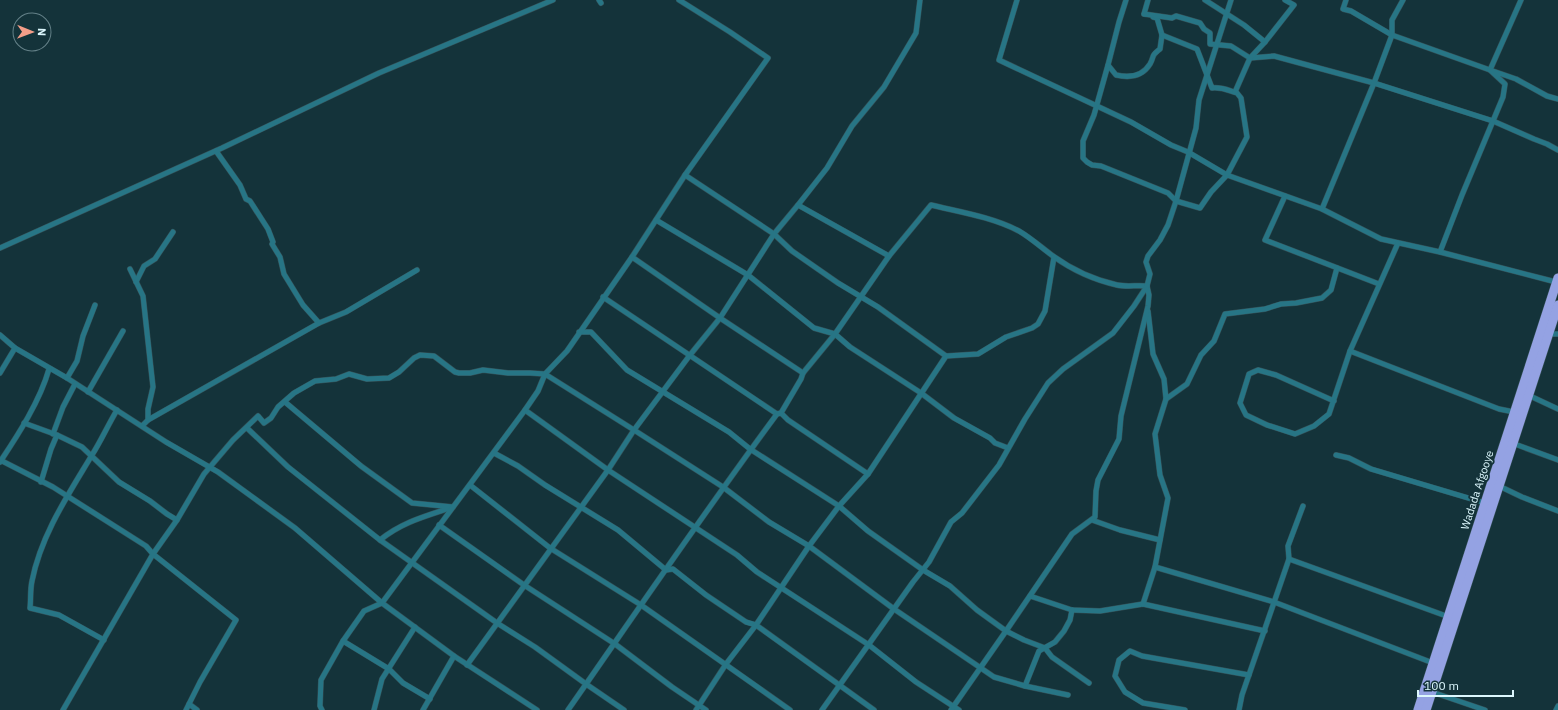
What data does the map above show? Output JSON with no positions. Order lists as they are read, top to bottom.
{
  "streets": {
    "highway": ["Wadada Afgooye"]
  },
  "scale_bar": "100 m",
  "north": "right"
}
